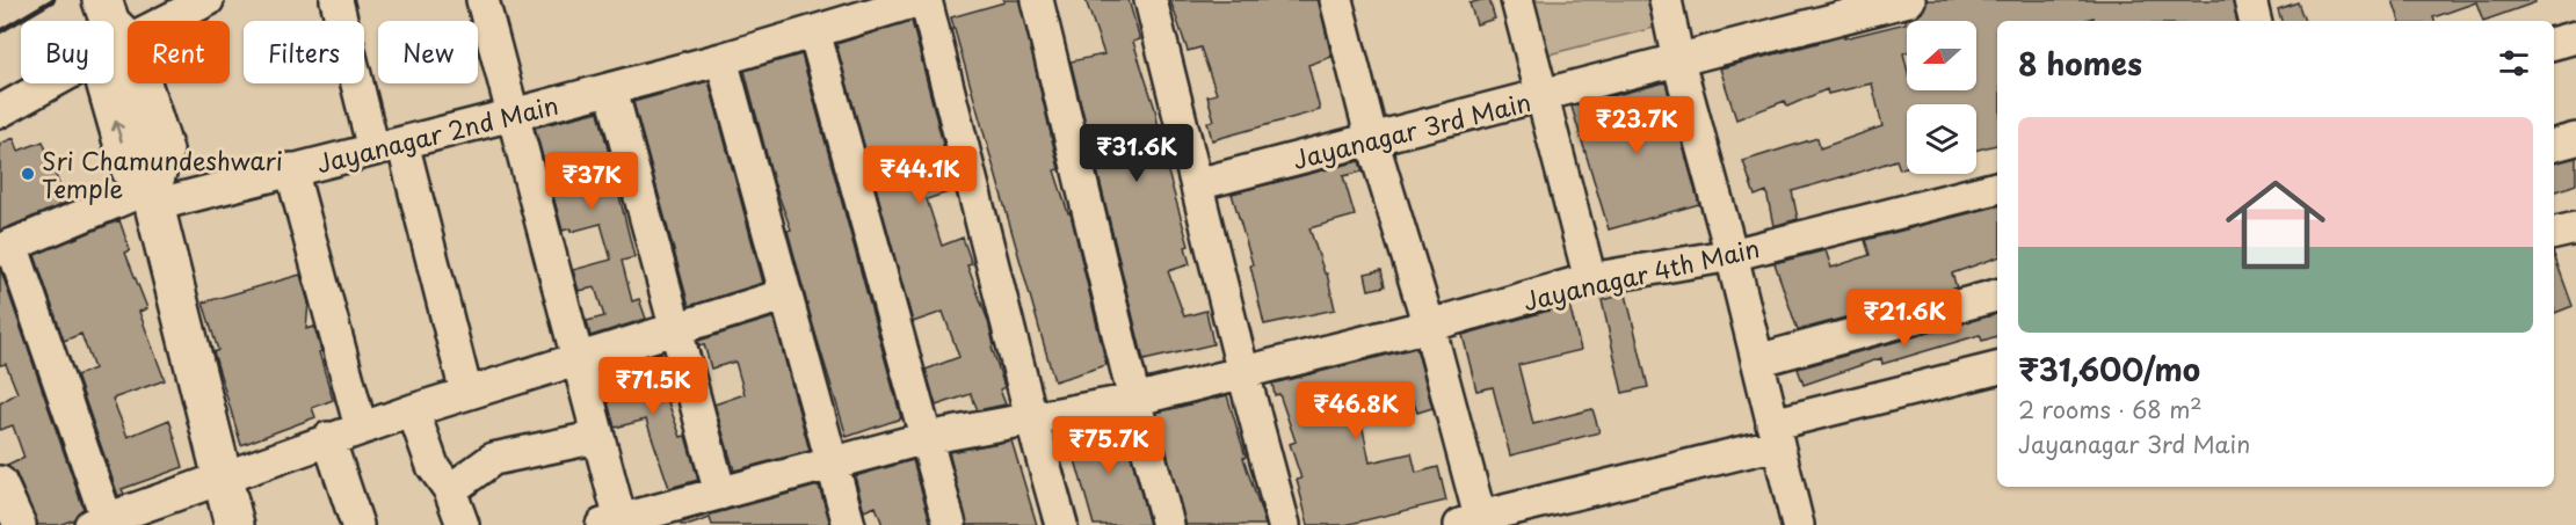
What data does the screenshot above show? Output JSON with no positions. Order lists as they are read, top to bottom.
{
  "streets": {
    "street": ["Jayanagar 3rd Main", "Jayanagar 2nd Main", "Jayanagar 4th Main"]
  },
  "places": ["Sri Chamundeshwari Temple"],
  "north": "left",
  "page": {
    "chip": [
      "Buy",
      "Rent",
      "Filters",
      "New"
    ],
    "heading": "8 homes",
    "price": [
      "₹23.7K",
      "₹31.6K",
      "₹44.1K",
      "₹37K",
      "₹21.6K",
      "₹71.5K",
      "₹46.8K",
      "₹75.7K"
    ],
    "list": [
      {
        "name": "₹31,600/mo",
        "note": "2 rooms · 68 m² · Jayanagar 3rd Main"
      }
    ]
  }
}
